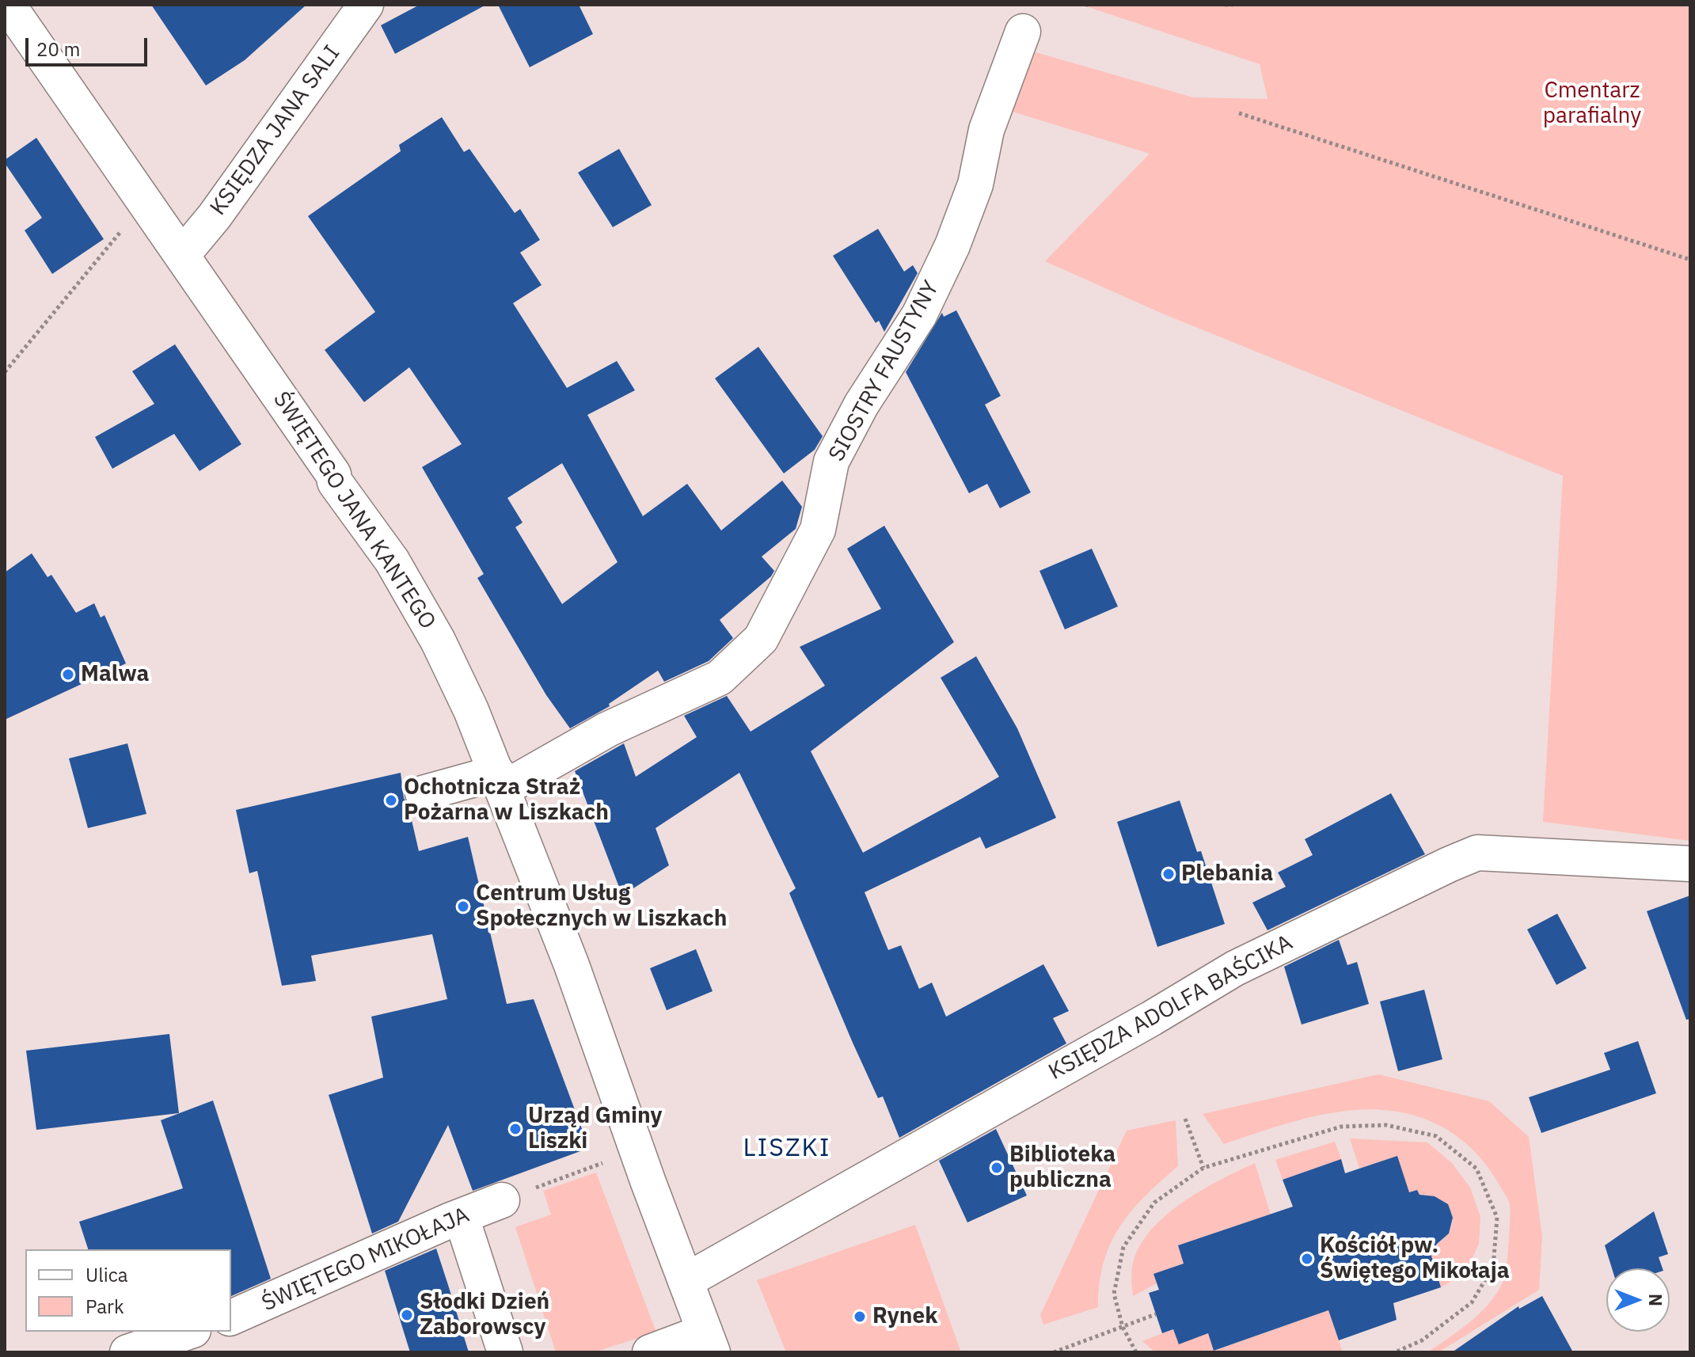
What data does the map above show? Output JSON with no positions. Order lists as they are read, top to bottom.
{
  "streets": {
    "street": [
      "KSIĘDZA JANA SALI",
      "SIOSTRY FAUSTYNY",
      "ŚWIĘTEGO JANA KANTEGO",
      "KSIĘDZA ADOLFA BAŚCIKA",
      "ŚWIĘTEGO MIKOŁAJA"
    ]
  },
  "crossings": [
    ["KSIĘDZA JANA SALI", "ŚWIĘTEGO JANA KANTEGO"],
    ["SIOSTRY FAUSTYNY", "ŚWIĘTEGO JANA KANTEGO"],
    ["ŚWIĘTEGO JANA KANTEGO", "KSIĘDZA ADOLFA BAŚCIKA"]
  ],
  "districts": ["LISZKI"],
  "parks": ["Cmentarz parafialny"],
  "places": [
    "Malwa",
    "Ochotnicza Straż Pożarna w Liszkach",
    "Plebania",
    "Centrum Usług Społecznych w Liszkach",
    "Urząd Gminy Liszki",
    "Biblioteka publiczna",
    "Kościół pw. Świętego Mikołaja",
    "Słodki Dzień Zaborowscy",
    "Rynek"
  ],
  "legend": ["Ulica", "Park"],
  "scale_bar": "20 m",
  "north": "right"
}
